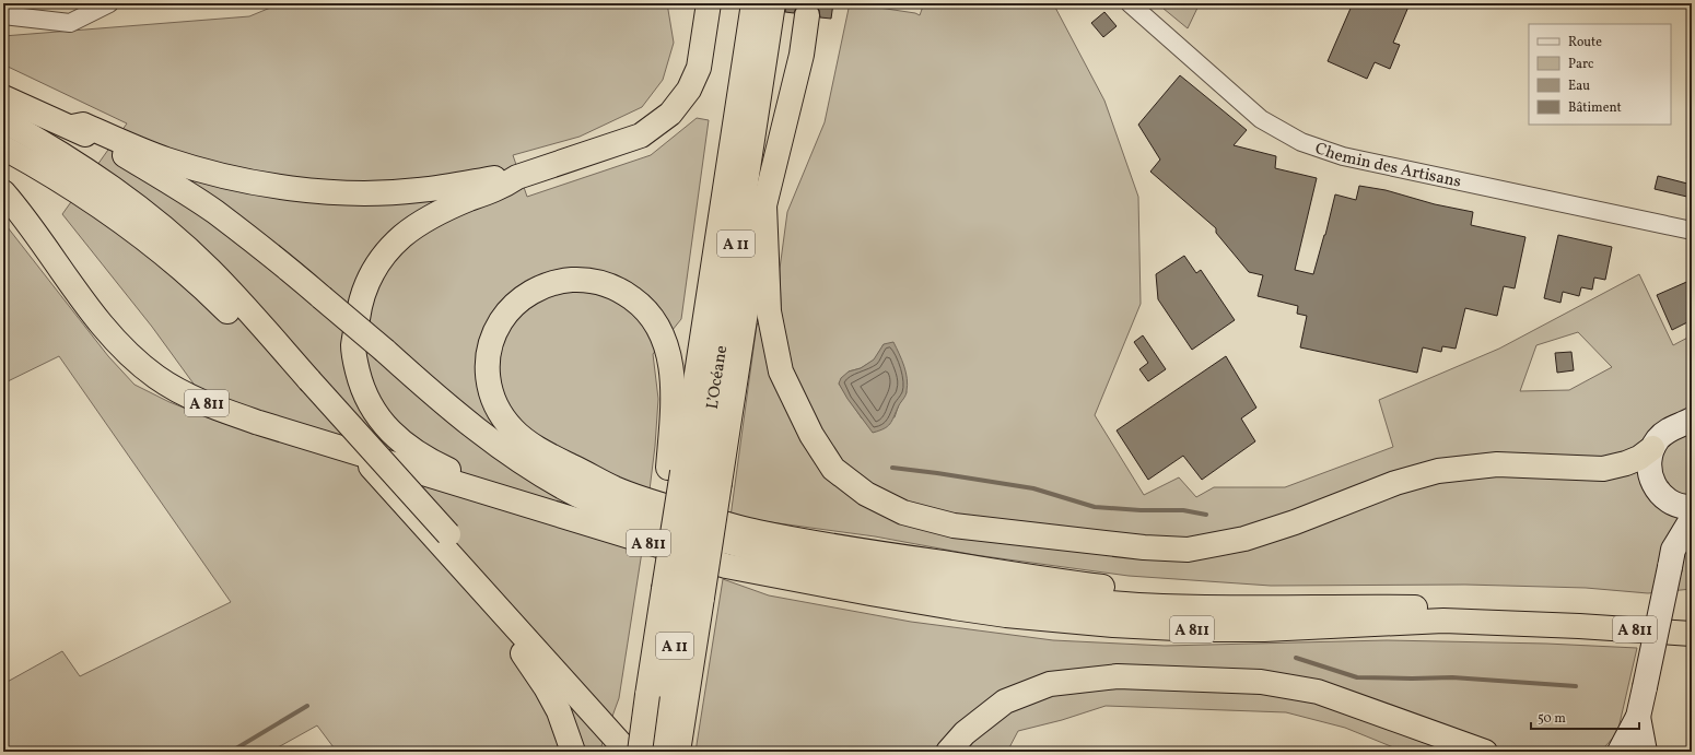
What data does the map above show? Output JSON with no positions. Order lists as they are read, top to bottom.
{
  "streets": {
    "highway": ["A 11", "L’Océane", "A 811"],
    "street": ["Chemin des Artisans"]
  },
  "legend": [
    "Route",
    "Parc",
    "Eau",
    "Bâtiment"
  ],
  "scale_bar": "50 m"
}
